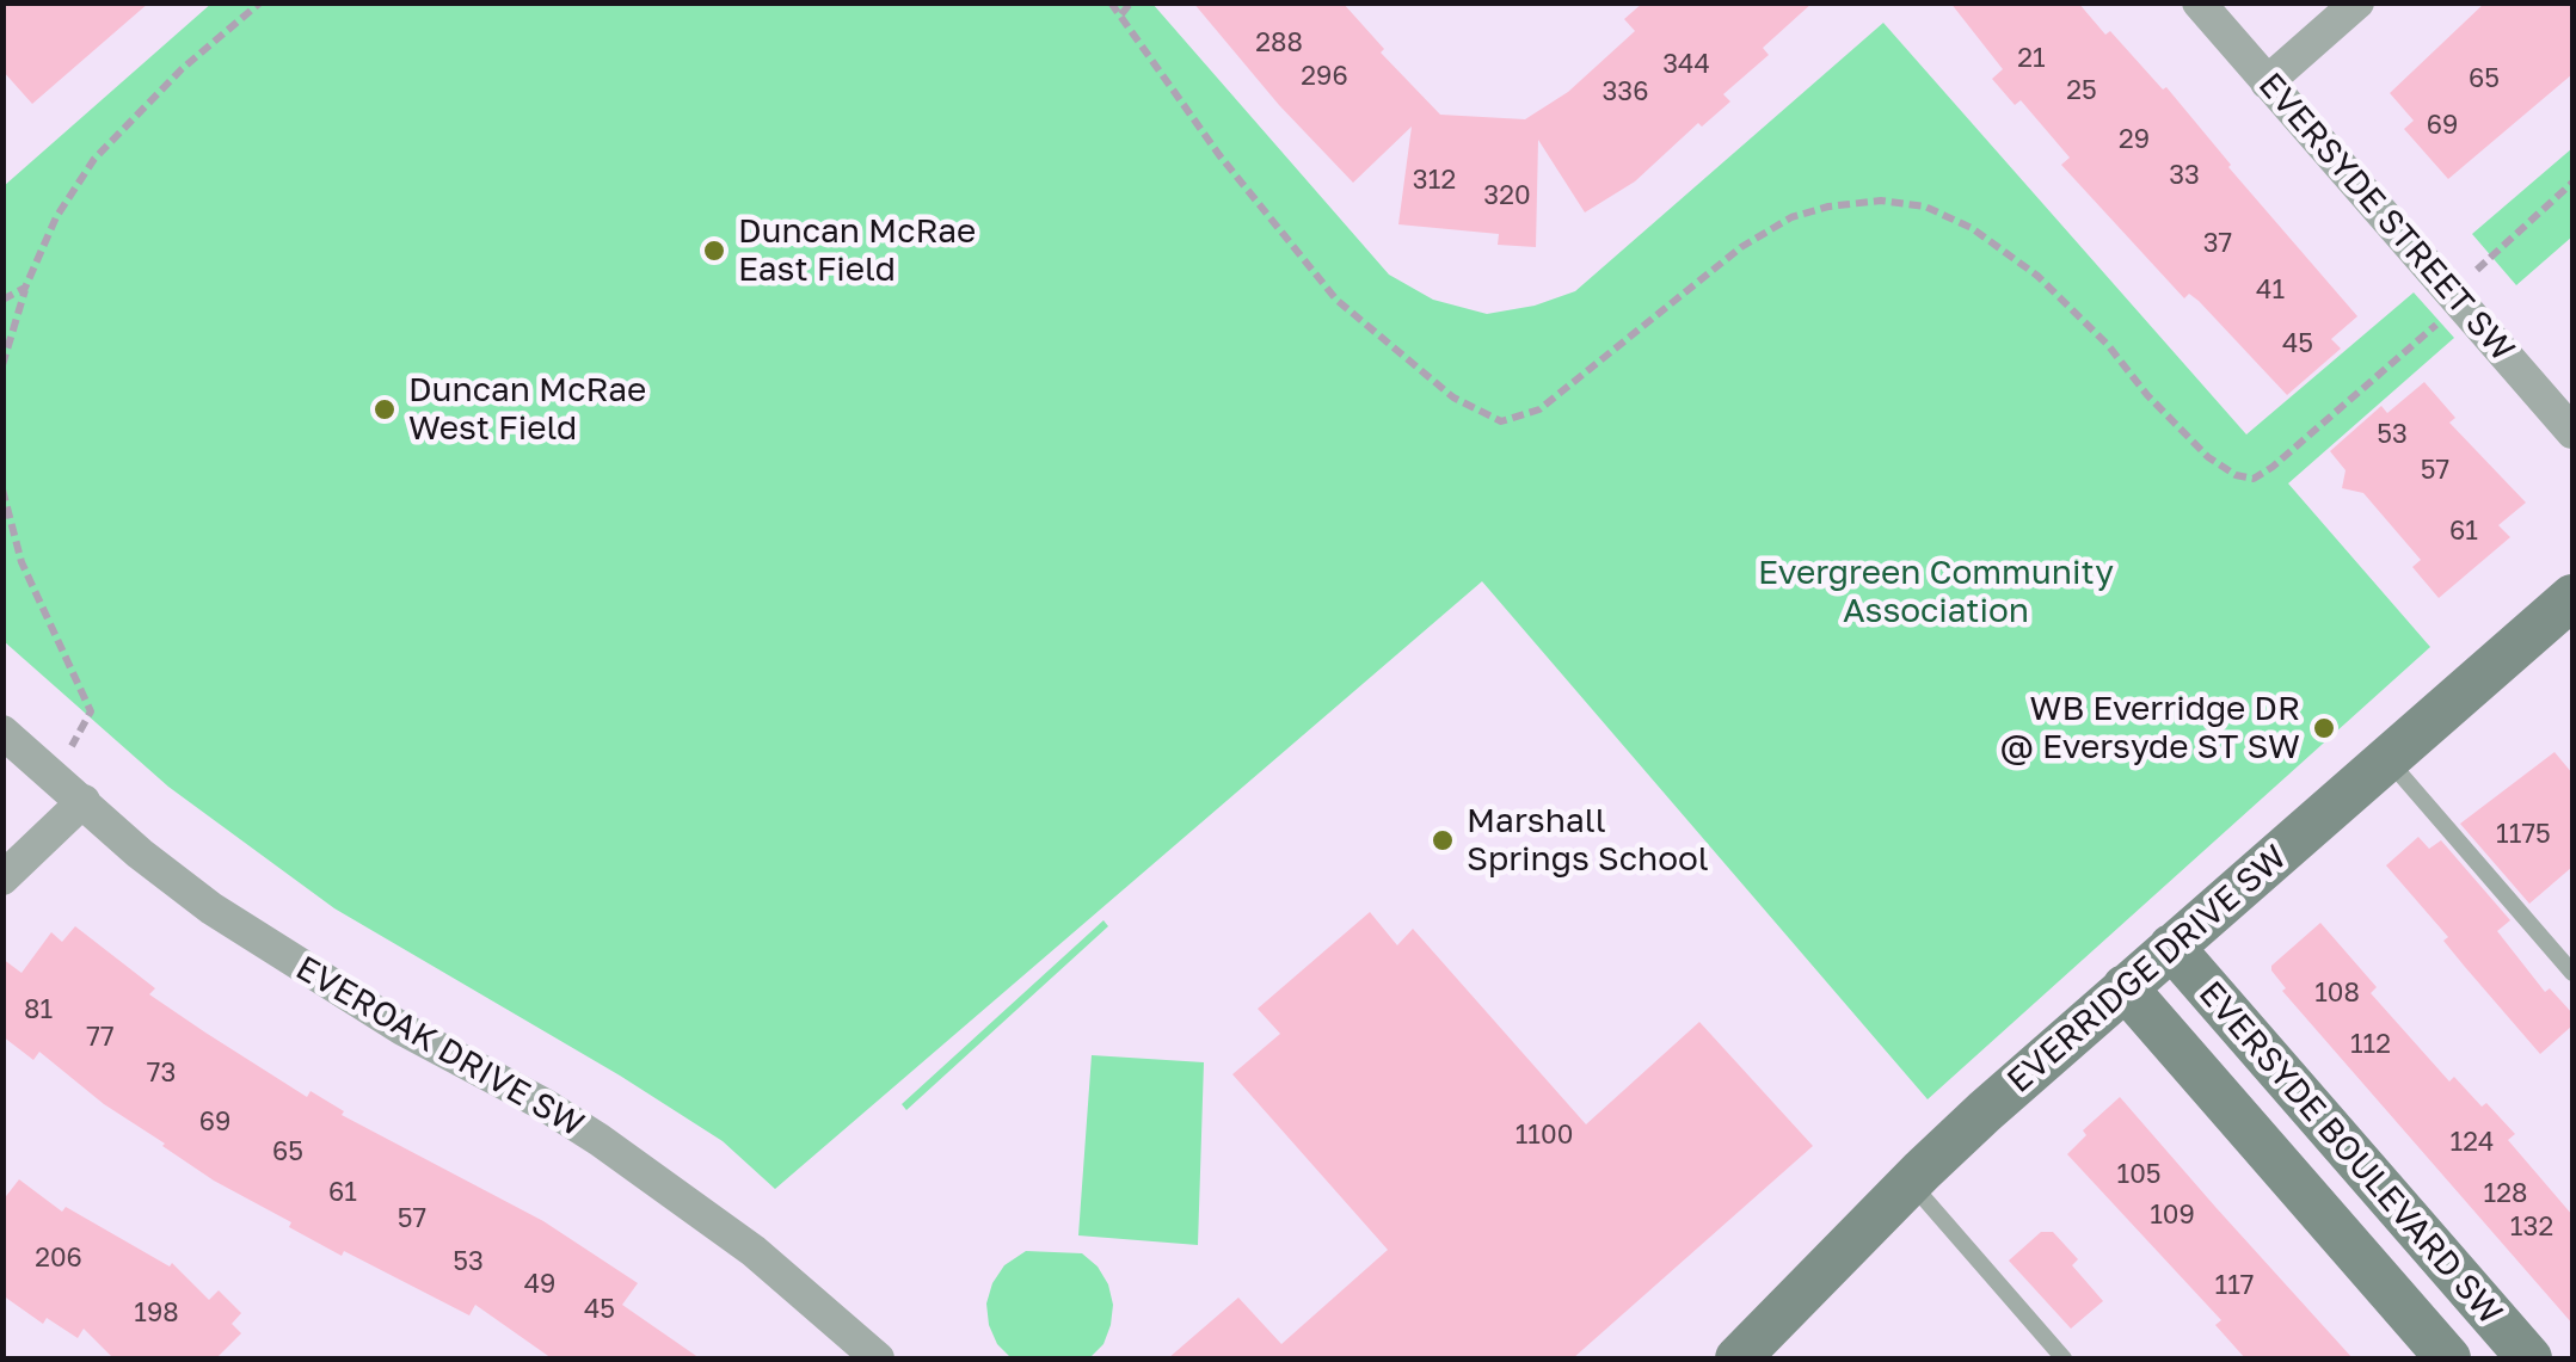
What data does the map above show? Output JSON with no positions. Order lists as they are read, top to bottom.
{
  "streets": {
    "street": [
      "EVERSYDE STREET SW",
      "EVERRIDGE DRIVE SW",
      "EVEROAK DRIVE SW",
      "EVERSYDE BOULEVARD SW"
    ]
  },
  "crossings": [
    ["EVERRIDGE DRIVE SW", "EVERSYDE BOULEVARD SW"]
  ],
  "parks": ["Evergreen Community Association"],
  "places": [
    "Duncan McRae East Field",
    "Duncan McRae West Field",
    "WB Everridge DR @ Eversyde ST SW",
    "Marshall Springs School"
  ],
  "house_numbers": [
    "288",
    "21",
    "344",
    "296",
    "65",
    "25",
    "336",
    "69",
    "29",
    "33",
    "312",
    "320",
    "37",
    "41",
    "45",
    "53",
    "57",
    "61",
    "1175",
    "108",
    "81",
    "77",
    "112",
    "73",
    "69",
    "1100",
    "124",
    "65",
    "105",
    "61",
    "128",
    "109",
    "57",
    "132",
    "206",
    "53",
    "49",
    "117",
    "45",
    "198"
  ]
}
